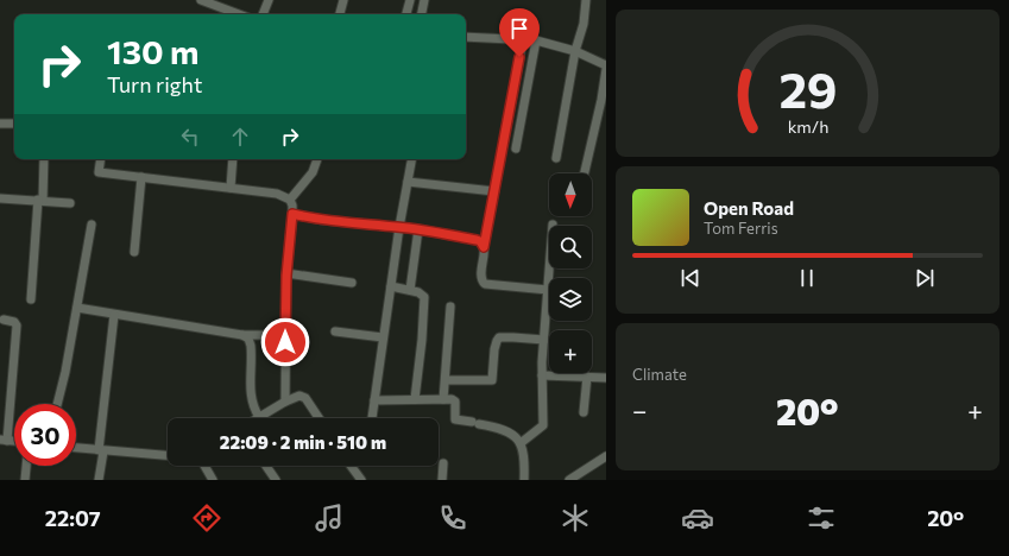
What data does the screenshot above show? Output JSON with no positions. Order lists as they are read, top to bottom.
{
  "north": "bottom",
  "page": {
    "turn": ["130 m", "Turn right"],
    "map_buttons": "+",
    "song": ["Open Road", "Tom Ferris"],
    "tile": "Climate",
    "heat": ["−", "20°", "+"],
    "limit": "30",
    "trip": "22:09 · 2 min · 510 m",
    "tabs": ["22:07", "20°"],
    "gauge": ["29", "km/h"]
  }
}
